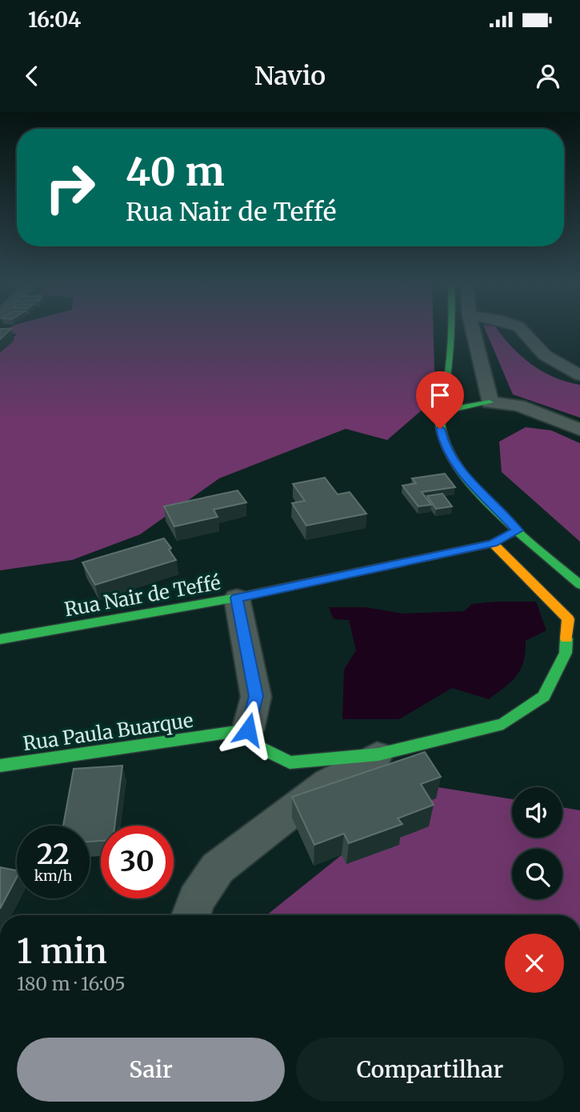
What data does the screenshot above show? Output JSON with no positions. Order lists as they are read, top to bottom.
{
  "streets": {
    "main road": ["Rua Nair de Teffé", "Rua Paula Buarque"]
  },
  "page": {
    "status": "16:04",
    "header": "Navio",
    "turn": ["40 m", "Rua Nair de Teffé"],
    "speed": "22 km/h",
    "limit": "30",
    "heading": ["1 min", "180 m · 16:05"],
    "buttons": ["Sair", "Compartilhar"]
  }
}
